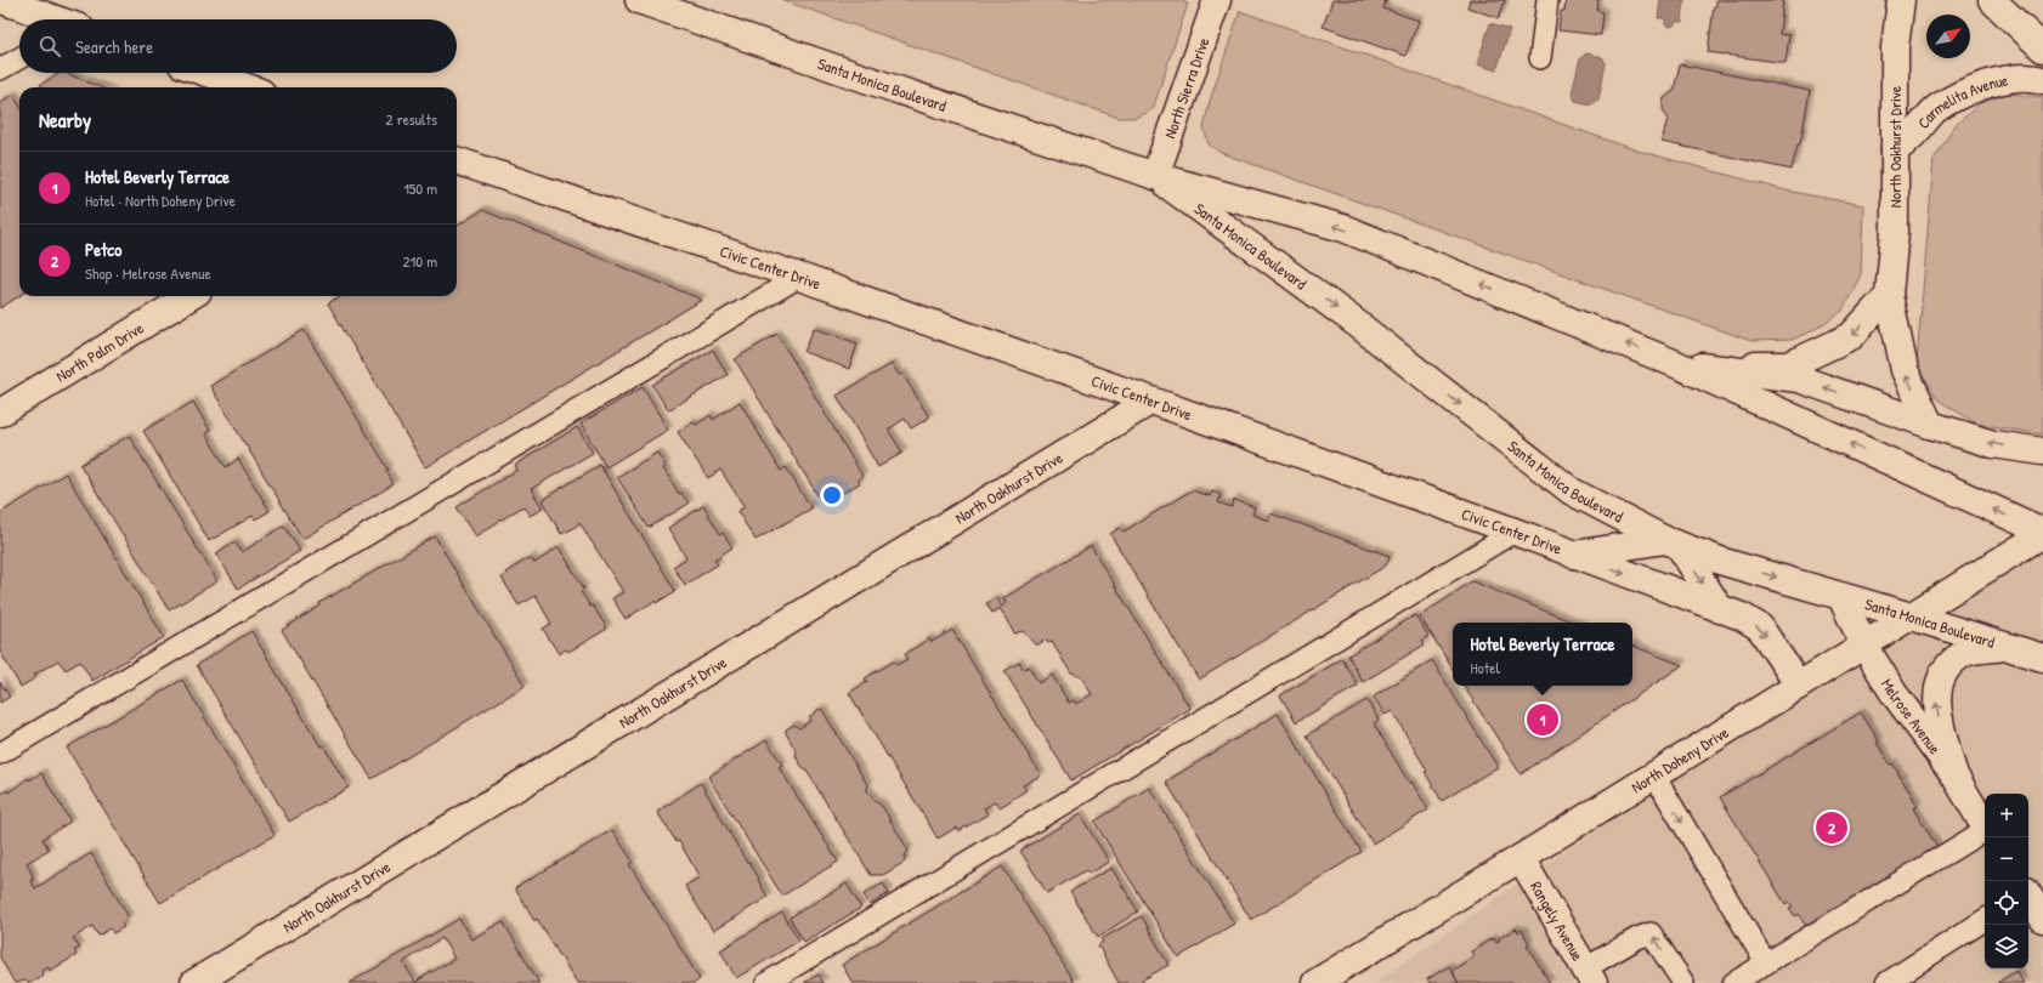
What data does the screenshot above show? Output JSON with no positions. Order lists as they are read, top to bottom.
{
  "streets": {
    "street": [
      "Santa Monica Boulevard",
      "North Sierra Drive",
      "Carmelita Avenue",
      "North Oakhurst Drive",
      "Civic Center Drive",
      "North Palm Drive",
      "Melrose Avenue",
      "North Doheny Drive",
      "Rangely Avenue"
    ]
  },
  "crossings": [
    ["Santa Monica Boulevard", "North Sierra Drive"],
    ["Santa Monica Boulevard", "Melrose Avenue"],
    ["Santa Monica Boulevard", "North Doheny Drive"],
    ["Carmelita Avenue", "North Oakhurst Drive"],
    ["North Oakhurst Drive", "Civic Center Drive"],
    ["Civic Center Drive", "North Doheny Drive"],
    ["Melrose Avenue", "North Doheny Drive"],
    ["North Doheny Drive", "Rangely Avenue"]
  ],
  "north": "top right",
  "page": {
    "search": "Search here",
    "heading": ["Nearby", "2 results"],
    "list": [
      {
        "mark": "1",
        "name": "Hotel Beverly Terrace",
        "note": "Hotel · North Doheny Drive",
        "value": "150 m"
      },
      {
        "mark": "2",
        "name": "Petco",
        "note": "Shop · Melrose Avenue",
        "value": "210 m"
      }
    ],
    "popup": ["Hotel Beverly Terrace", "Hotel"],
    "pins": ["1", "2"],
    "map_buttons": ["+", "−"]
  }
}
